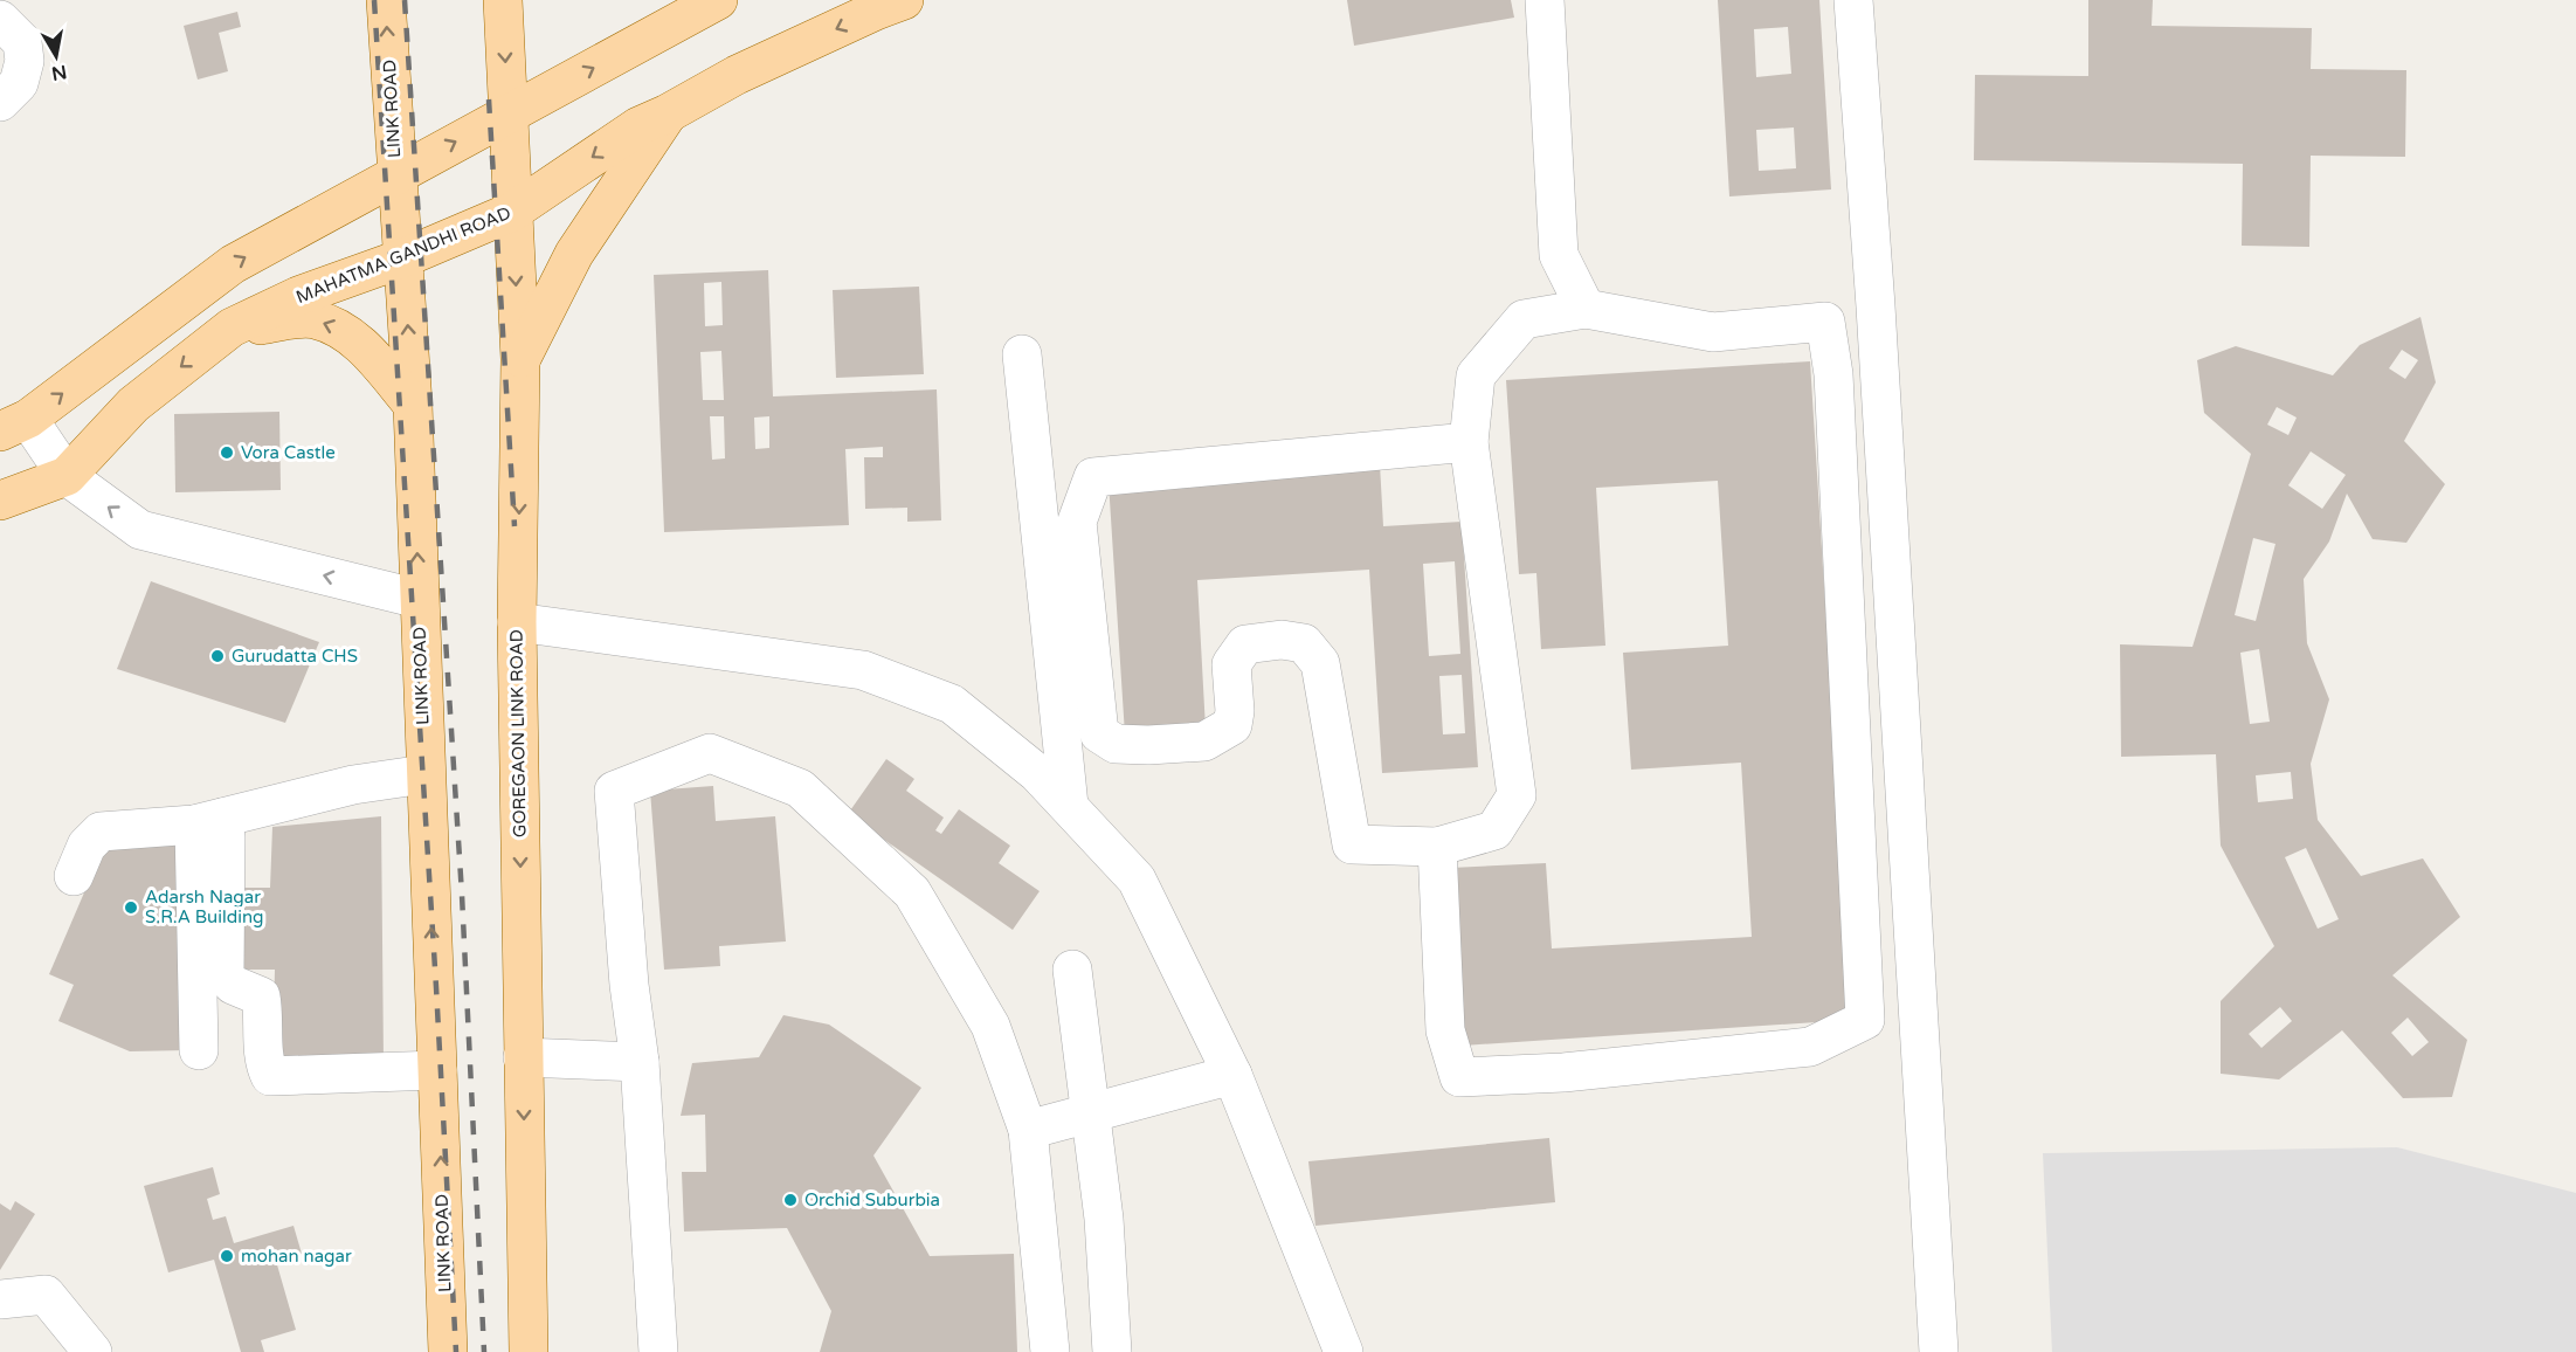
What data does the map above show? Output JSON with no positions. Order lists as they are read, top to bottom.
{
  "streets": {
    "main road": ["LINK ROAD", "MAHATMA GANDHI ROAD", "GOREGAON LINK ROAD"]
  },
  "crossings": [
    ["LINK ROAD", "MAHATMA GANDHI ROAD"],
    ["MAHATMA GANDHI ROAD", "GOREGAON LINK ROAD"]
  ],
  "one_way": ["LINK ROAD", "GOREGAON LINK ROAD"],
  "places": [
    "Vora Castle",
    "Gurudatta CHS",
    "Adarsh Nagar S.R.A Building",
    "Orchid Suburbia",
    "mohan nagar"
  ],
  "north": "bottom"
}
